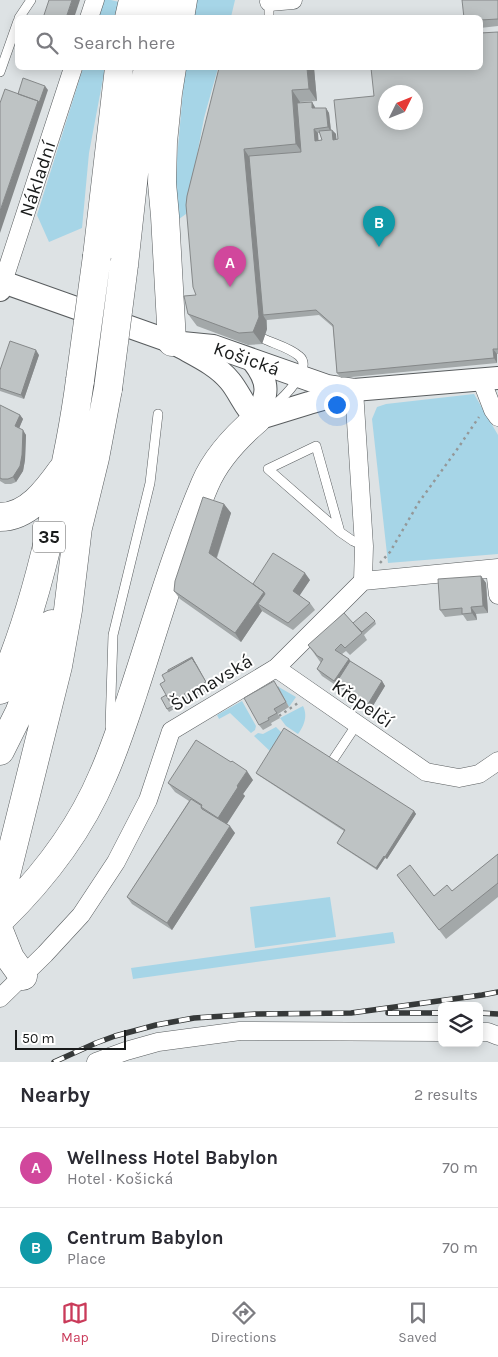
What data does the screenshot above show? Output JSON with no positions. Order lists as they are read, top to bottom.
{
  "streets": {
    "highway": ["35"],
    "street": [
      "Nákladní",
      "Košická",
      "Šumavská",
      "Křepelčí"
    ]
  },
  "crossings": [
    ["Nákladní", "Košická"],
    ["Šumavská", "Křepelčí"]
  ],
  "scale_bar": "50 m",
  "north": "top right",
  "page": {
    "search": "Search here",
    "pins": ["B", "A"],
    "scale": "50 m",
    "heading": ["Nearby", "2 results"],
    "list": [
      {
        "mark": "A",
        "name": "Wellness Hotel Babylon",
        "note": "Hotel · Košická",
        "value": "70 m"
      },
      {
        "mark": "B",
        "name": "Centrum Babylon",
        "note": "Place",
        "value": "70 m"
      }
    ],
    "nav": ["Map", "Directions", "Saved"]
  }
}
